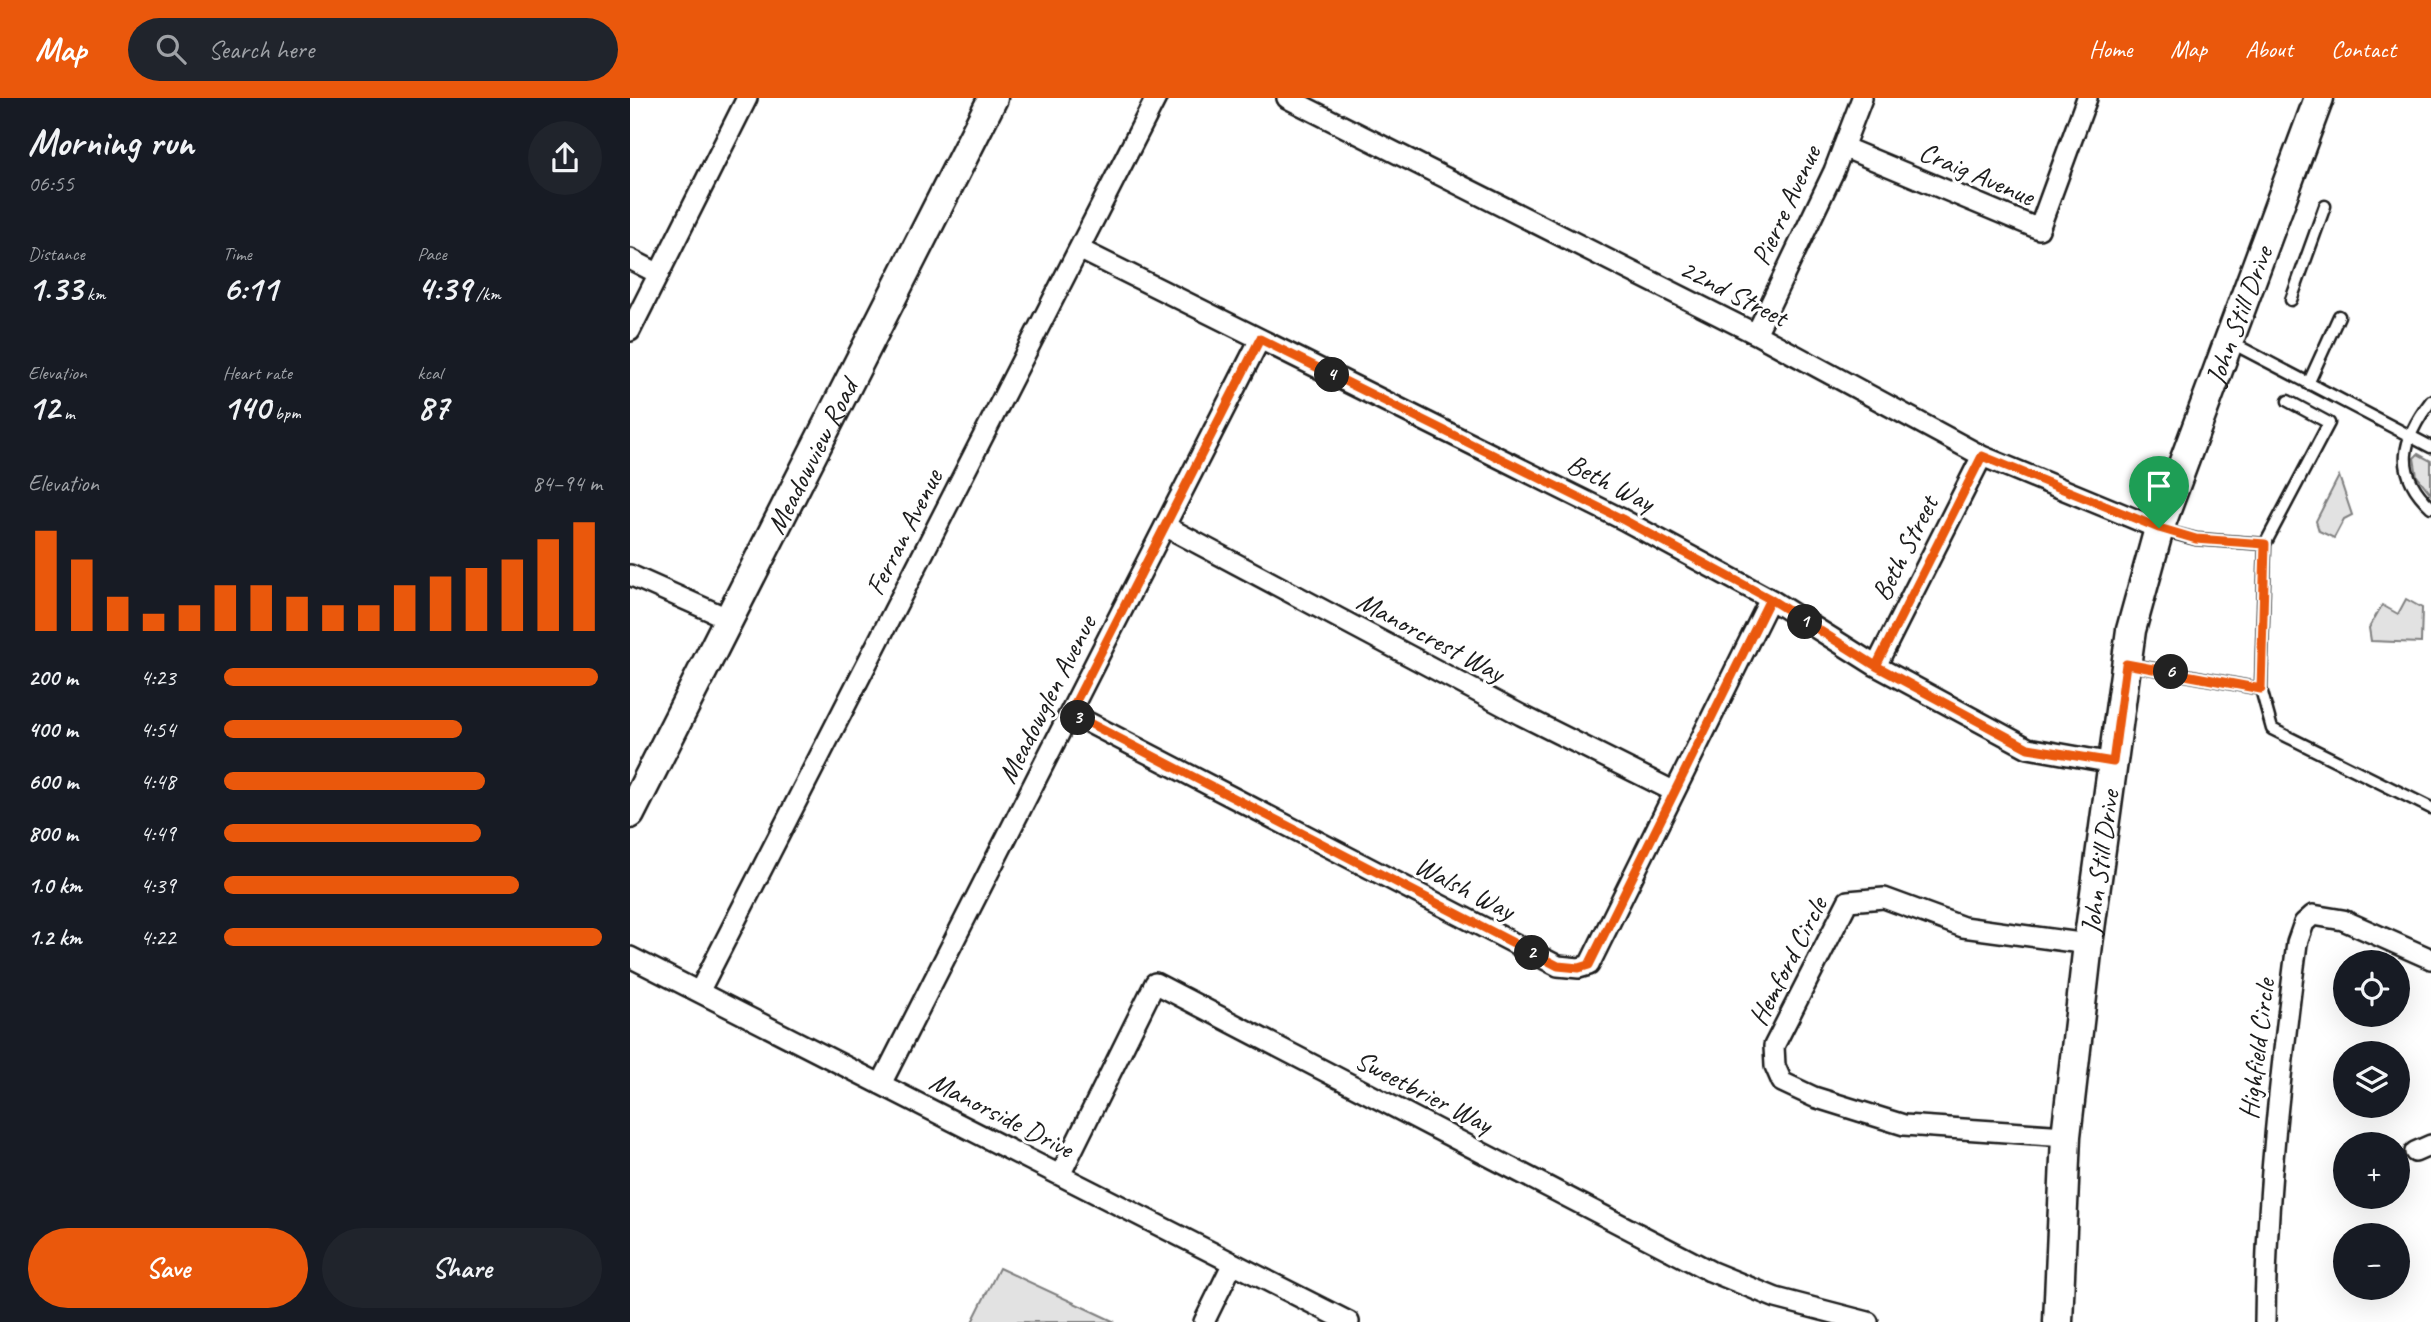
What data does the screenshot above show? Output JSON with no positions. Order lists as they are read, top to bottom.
{
  "streets": {
    "street": [
      "Craig Avenue",
      "Pierre Avenue",
      "22nd Street",
      "John Still Drive",
      "Meadowview Road",
      "Beth Way",
      "Ferran Avenue",
      "Beth Street",
      "Manorcrest Way",
      "Meadowglen Avenue",
      "Walsh Way",
      "Hemford Circle",
      "Highfield Circle",
      "Sweetbrier Way",
      "Manorside Drive"
    ]
  },
  "crossings": [
    ["Craig Avenue", "Pierre Avenue"],
    ["Pierre Avenue", "22nd Street"],
    ["22nd Street", "John Still Drive"],
    ["22nd Street", "Beth Street"],
    ["John Still Drive", "Beth Way"],
    ["John Still Drive", "Hemford Circle"],
    ["Beth Way", "Ferran Avenue"],
    ["Beth Way", "Beth Street"],
    ["Beth Way", "Meadowglen Avenue"],
    ["Beth Way", "Walsh Way"],
    ["Ferran Avenue", "Manorside Drive"],
    ["Manorcrest Way", "Meadowglen Avenue"],
    ["Manorcrest Way", "Walsh Way"],
    ["Meadowglen Avenue", "Walsh Way"],
    ["Meadowglen Avenue", "Manorside Drive"],
    ["Sweetbrier Way", "Manorside Drive"]
  ],
  "page": {
    "header": "Map",
    "search": "Search here",
    "nav": [
      "Home",
      "Map",
      "About",
      "Contact"
    ],
    "heading": ["Morning run", "06:55"],
    "stats": [
      ["Distance", "1.33 km"],
      ["Time", "6:11"],
      ["Pace", "4:39 /km"],
      ["Elevation", "12 m"],
      ["Heart rate", "140 bpm"],
      ["kcal", "87"]
    ],
    "pins": [
      "4",
      "1",
      "6",
      "3",
      "2"
    ],
    "chart": ["Elevation", "84–94 m"],
    "list": [
      {
        "name": "200 m",
        "note": "4:23"
      },
      {
        "name": "400 m",
        "note": "4:54"
      },
      {
        "name": "600 m",
        "note": "4:48"
      },
      {
        "name": "800 m",
        "note": "4:49"
      },
      {
        "name": "1.0 km",
        "note": "4:39"
      },
      {
        "name": "1.2 km",
        "note": "4:22"
      }
    ],
    "map_buttons": ["+", "−"],
    "buttons": ["Save", "Share"]
  }
}
